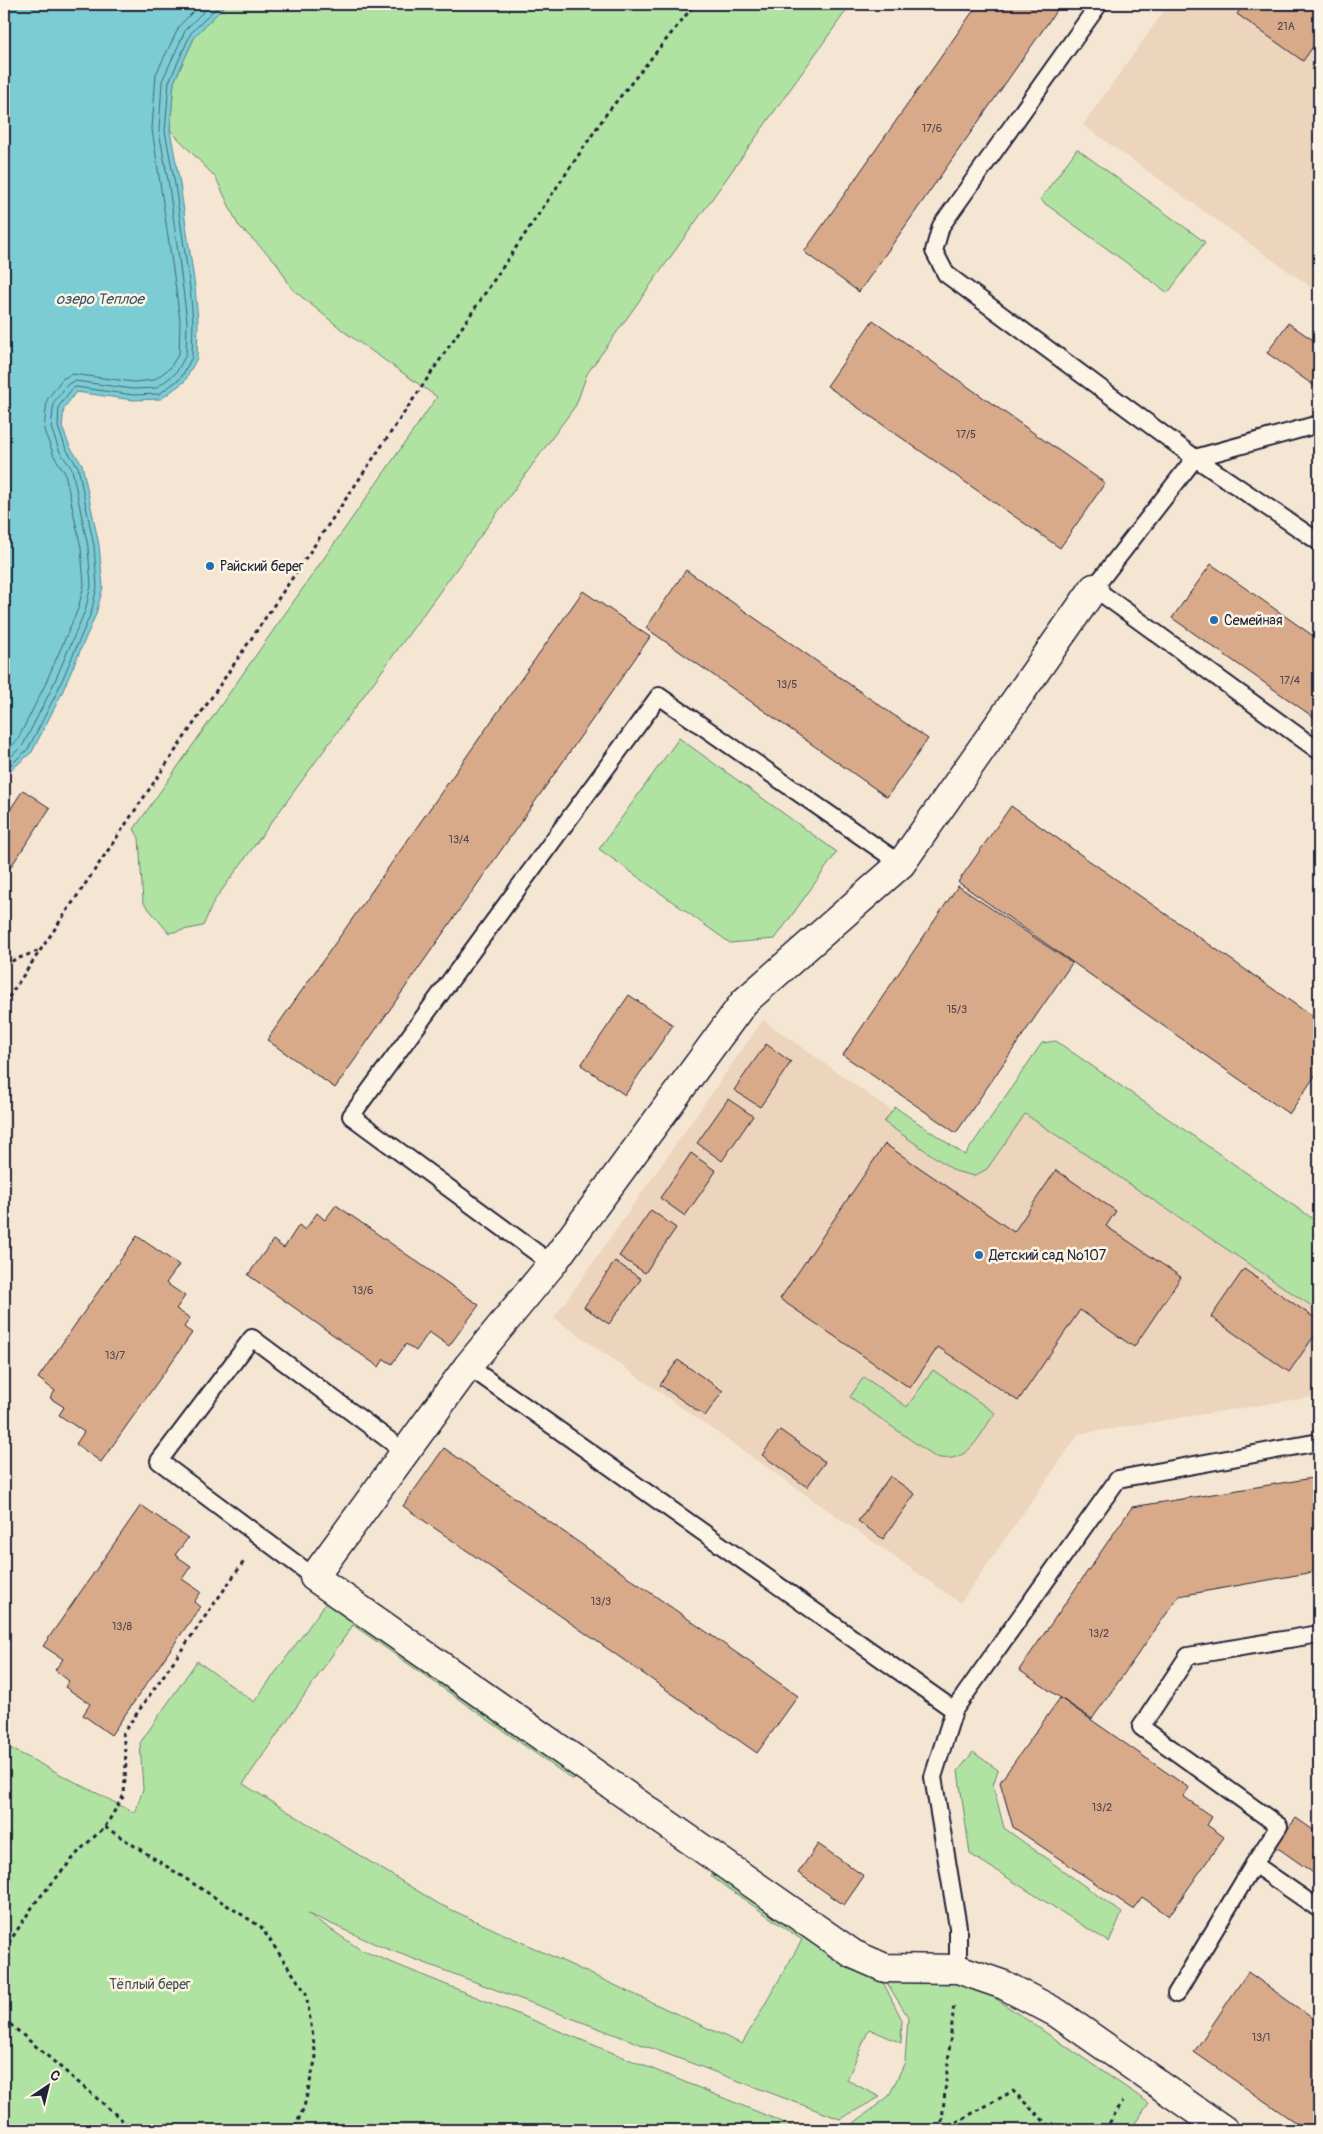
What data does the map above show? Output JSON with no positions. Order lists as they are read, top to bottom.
{
  "water": ["озеро Теплое"],
  "parks": ["Тёплый берег"],
  "places": ["Райский берег", "Семейная", "Детский сад №107"],
  "house_numbers": [
    "21А",
    "17/6",
    "17/5",
    "17/4",
    "13/5",
    "13/4",
    "15/3",
    "13/6",
    "13/7",
    "13/3",
    "13/8",
    "13/2",
    "13/2",
    "13/1"
  ],
  "north": "top right"
}
